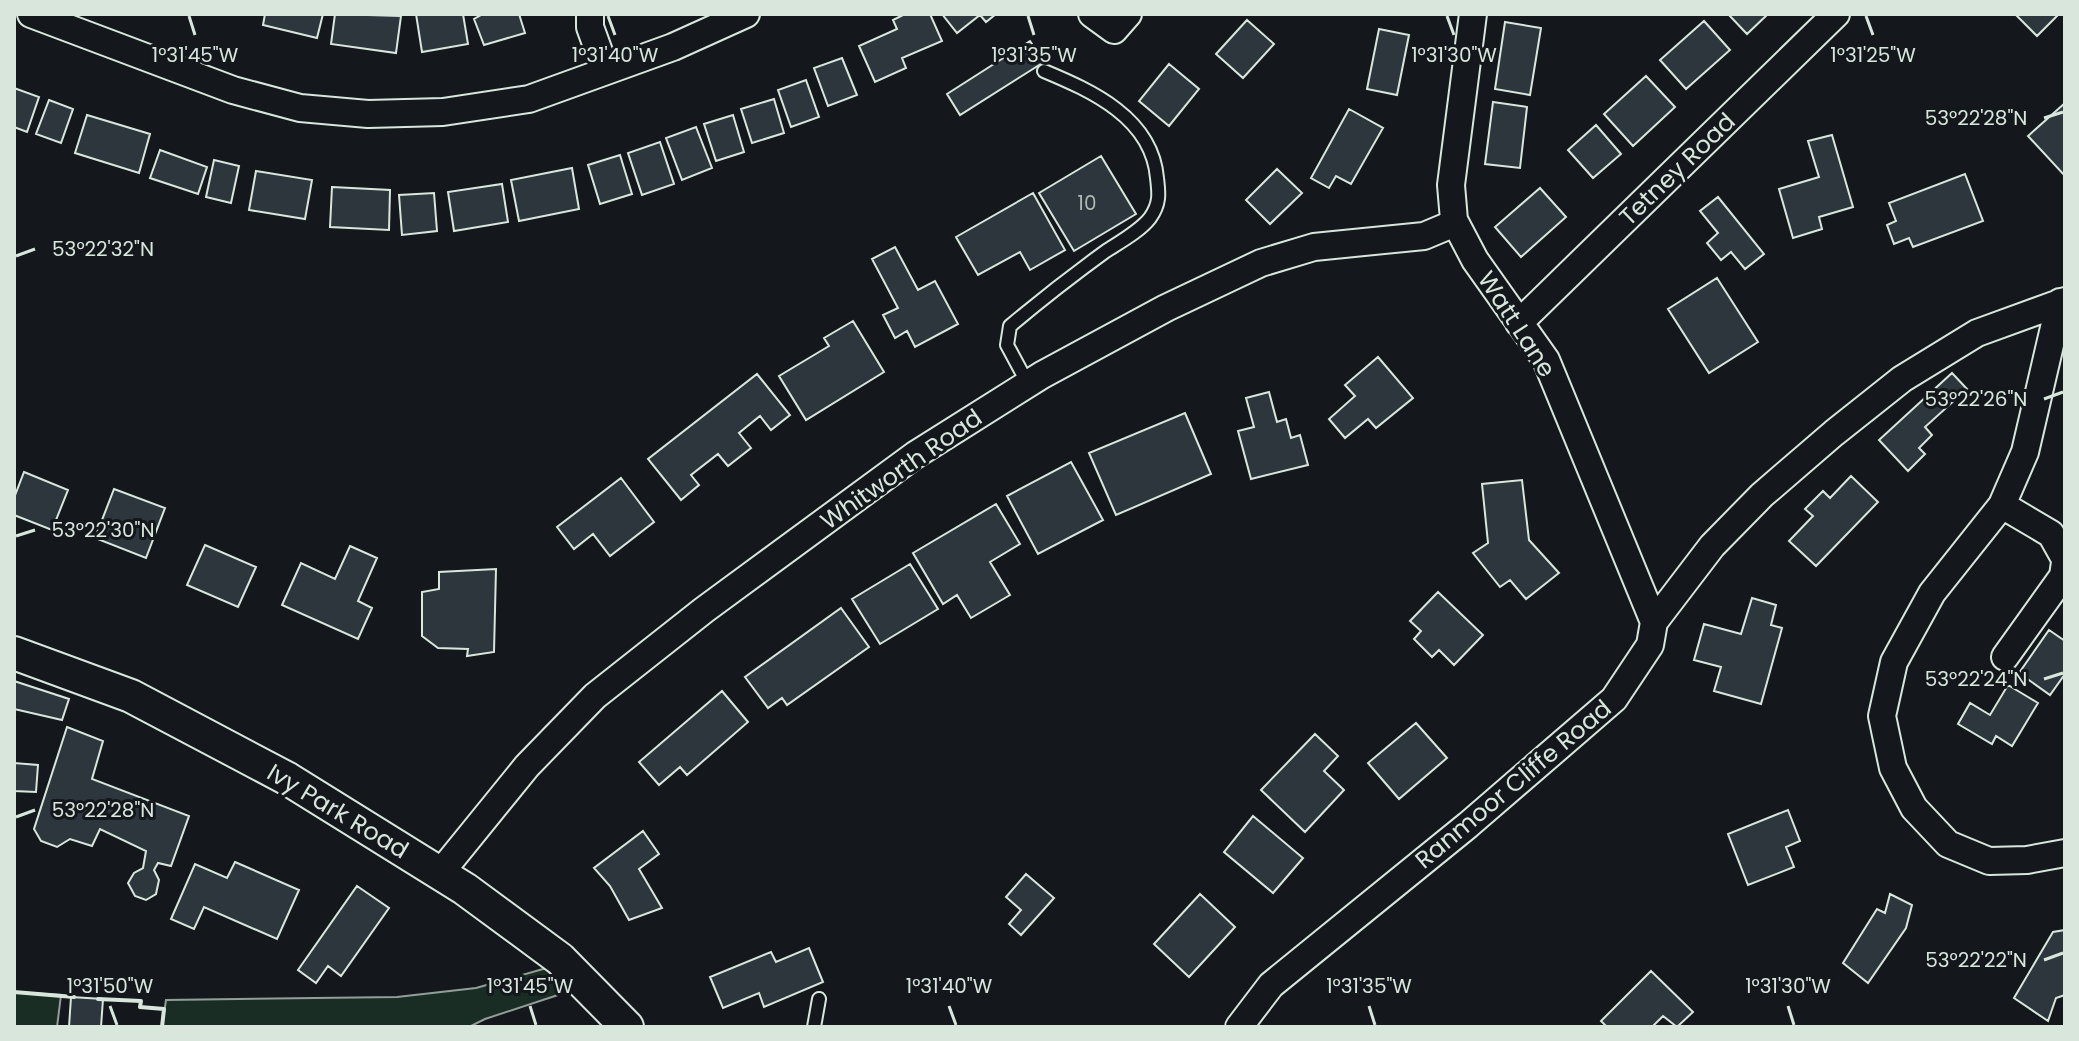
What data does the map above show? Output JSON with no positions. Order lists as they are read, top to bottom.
{
  "streets": {
    "street": [
      "Tetney Road",
      "Watt Lane",
      "Whitworth Road",
      "Ranmoor Cliffe Road",
      "Ivy Park Road"
    ]
  },
  "crossings": [
    ["Tetney Road", "Watt Lane"],
    ["Watt Lane", "Whitworth Road"],
    ["Watt Lane", "Ranmoor Cliffe Road"],
    ["Whitworth Road", "Ivy Park Road"]
  ],
  "house_numbers": ["10"],
  "coordinates": [
    "1°31'45\"W",
    "1°31'40\"W",
    "1°31'35\"W",
    "1°31'30\"W",
    "1°31'25\"W",
    "53°22'28\"N",
    "53°22'32\"N",
    "53°22'26\"N",
    "53°22'30\"N",
    "53°22'24\"N",
    "53°22'22\"N",
    "1°31'50\"W"
  ]
}
